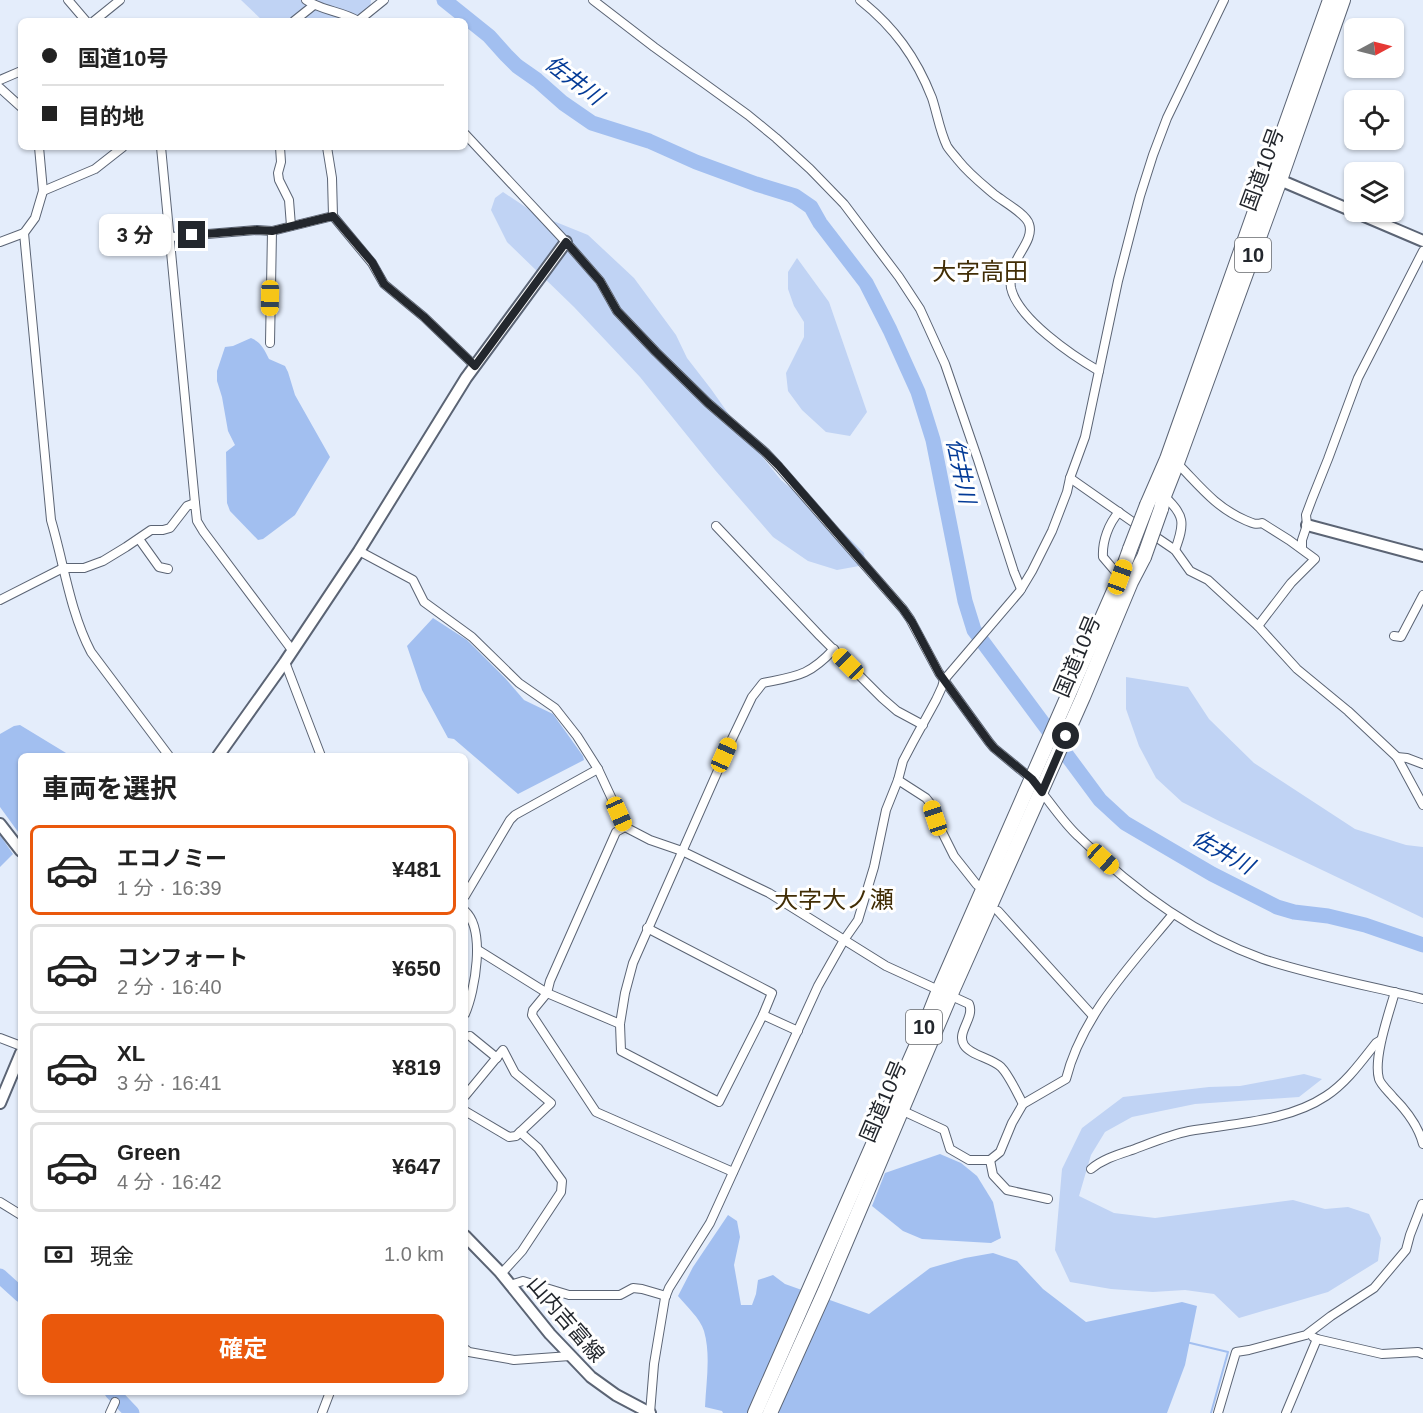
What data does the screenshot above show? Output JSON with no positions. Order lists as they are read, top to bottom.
{
  "streets": {
    "highway": ["国道10号", "10"],
    "street": ["山内吉富線"]
  },
  "districts": ["大字高田", "大字大ノ瀬"],
  "water": ["佐井川"],
  "north": "right",
  "page": {
    "banner": ["国道10号", "目的地"],
    "bubble": "3 分",
    "heading": "車両を選択",
    "list": [
      {
        "name": "エコノミー",
        "note": "1 分 · 16:39",
        "value": "¥481"
      },
      {
        "name": "コンフォート",
        "note": "2 分 · 16:40",
        "value": "¥650"
      },
      {
        "name": "XL",
        "note": "3 分 · 16:41",
        "value": "¥819"
      },
      {
        "name": "Green",
        "note": "4 分 · 16:42",
        "value": "¥647"
      }
    ],
    "pay": ["現金", "1.0 km"],
    "buttons": "確定"
  }
}
